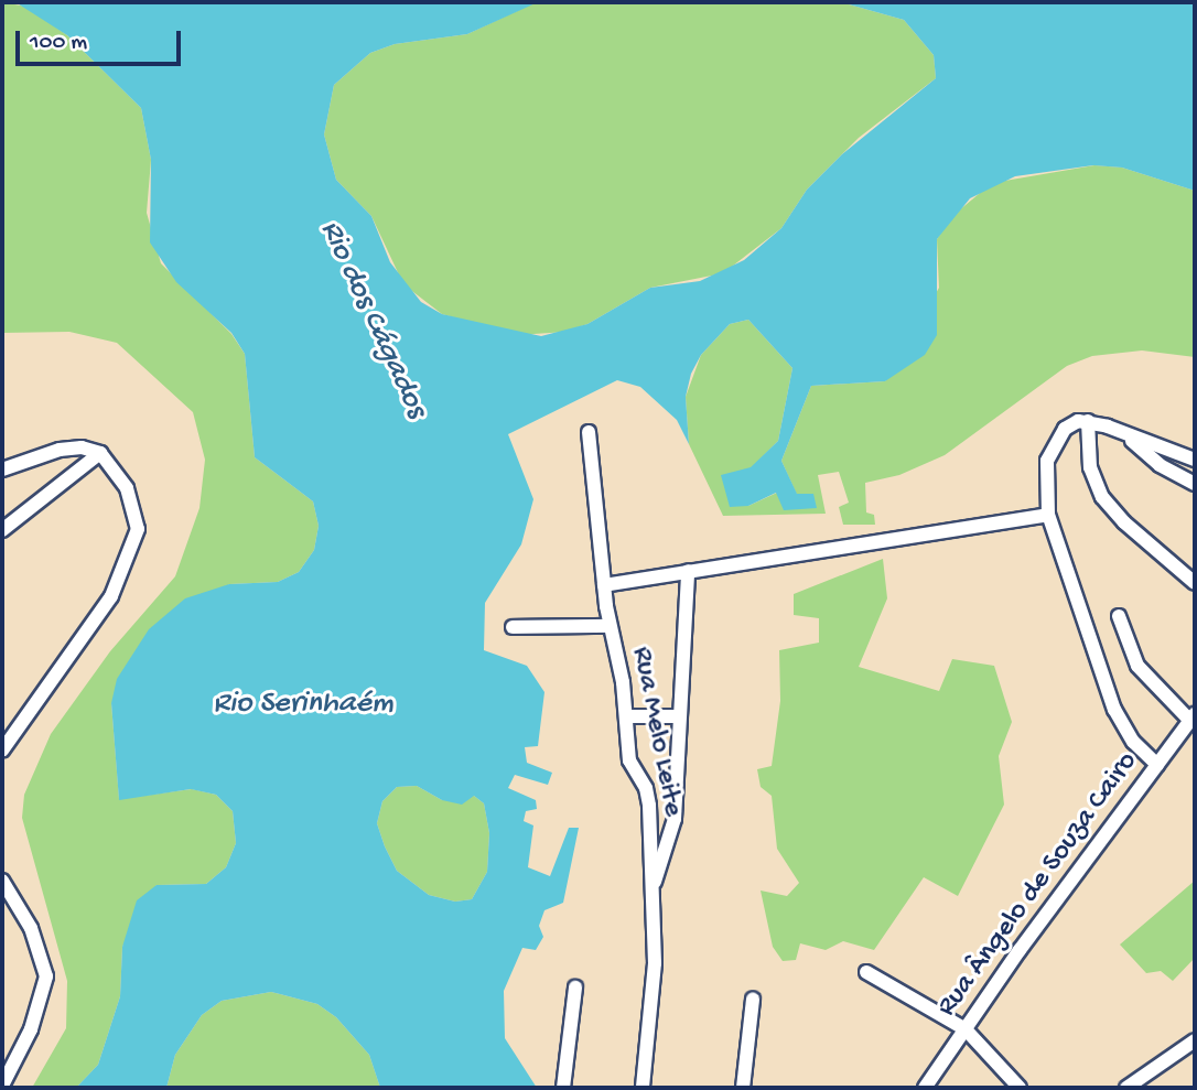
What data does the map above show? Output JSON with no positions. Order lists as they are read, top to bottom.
{
  "streets": {
    "street": ["Rua Melo Leite", "Rua Ângelo de Souza Cairo"]
  },
  "water": ["Rio dos Cágados", "Rio Serinhaém"],
  "scale_bar": "100 m"
}
